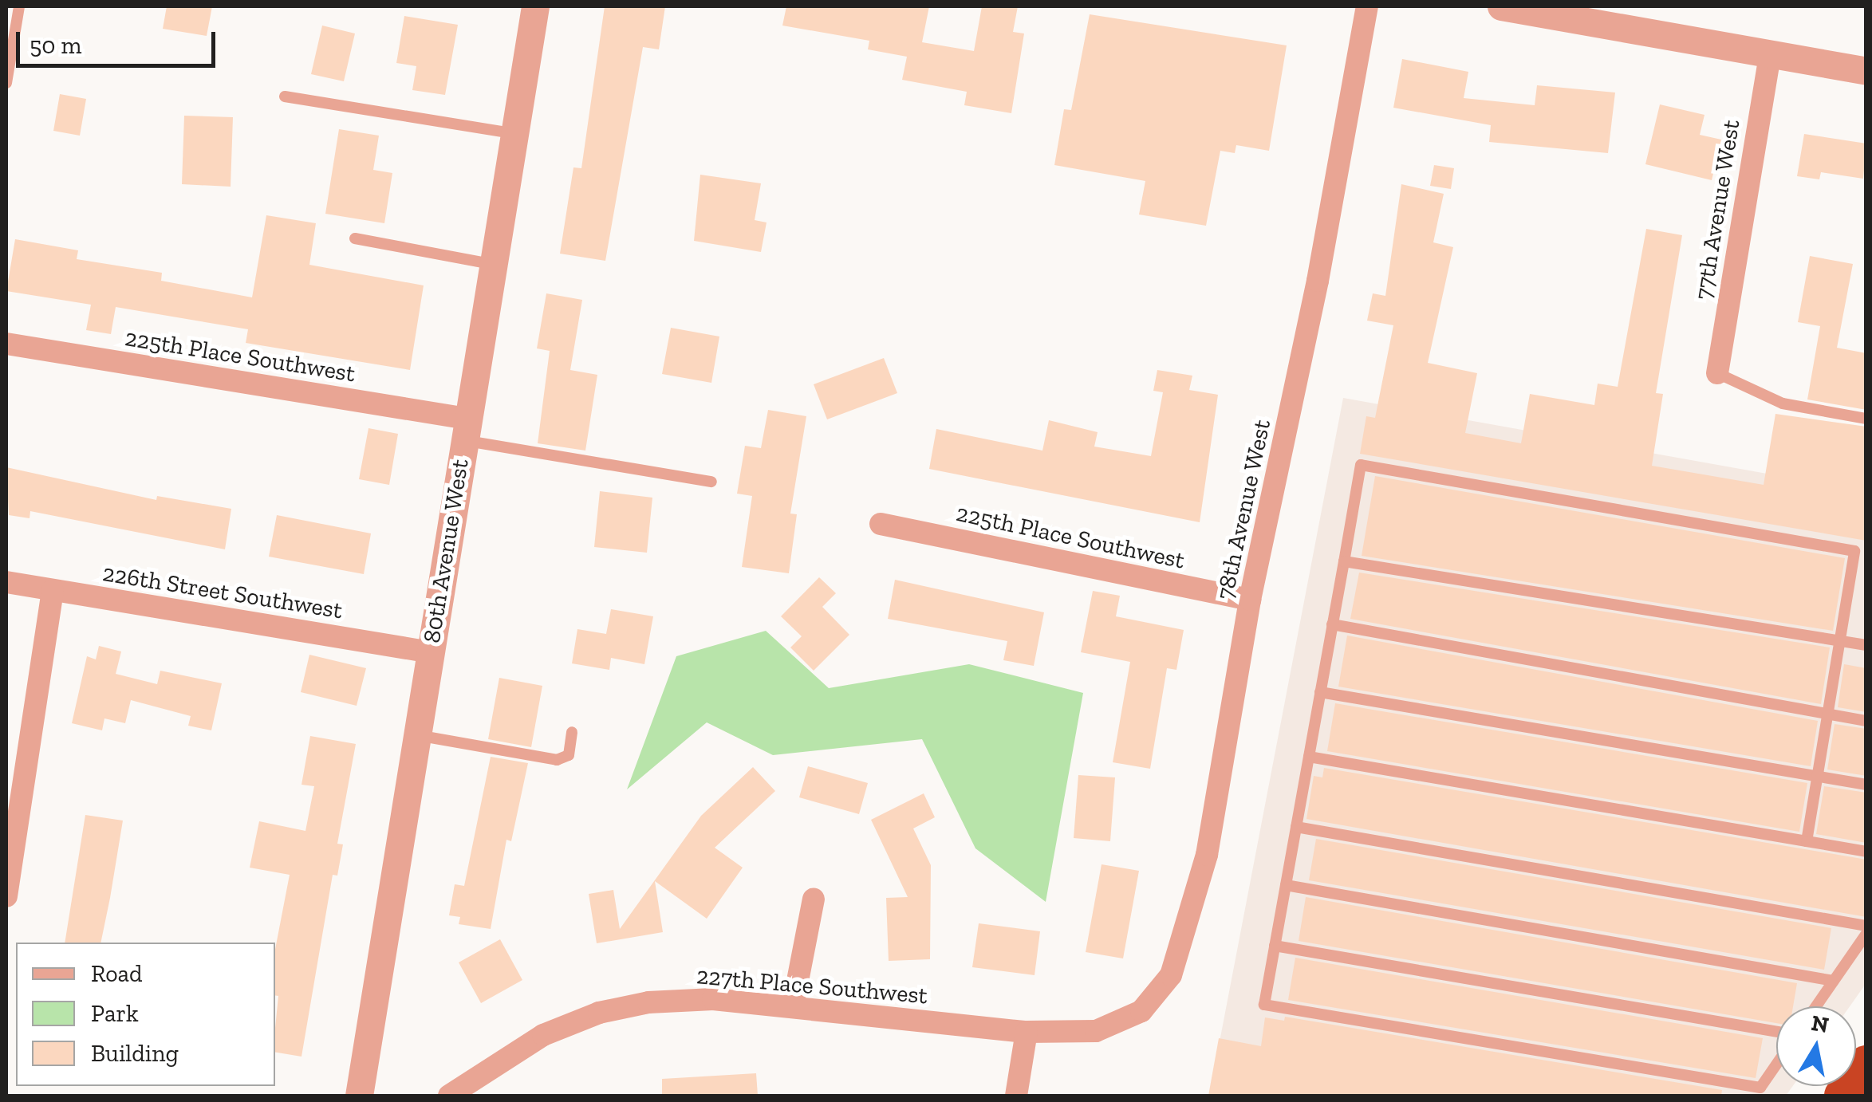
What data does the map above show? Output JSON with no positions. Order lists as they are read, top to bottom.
{
  "streets": {
    "street": [
      "77th Avenue West",
      "225th Place Southwest",
      "78th Avenue West",
      "80th Avenue West",
      "226th Street Southwest",
      "227th Place Southwest"
    ]
  },
  "crossings": [
    ["225th Place Southwest", "78th Avenue West"],
    ["225th Place Southwest", "80th Avenue West"],
    ["78th Avenue West", "227th Place Southwest"],
    ["80th Avenue West", "226th Street Southwest"]
  ],
  "legend": ["Road", "Park", "Building"],
  "scale_bar": "50 m",
  "north": "top"
}
